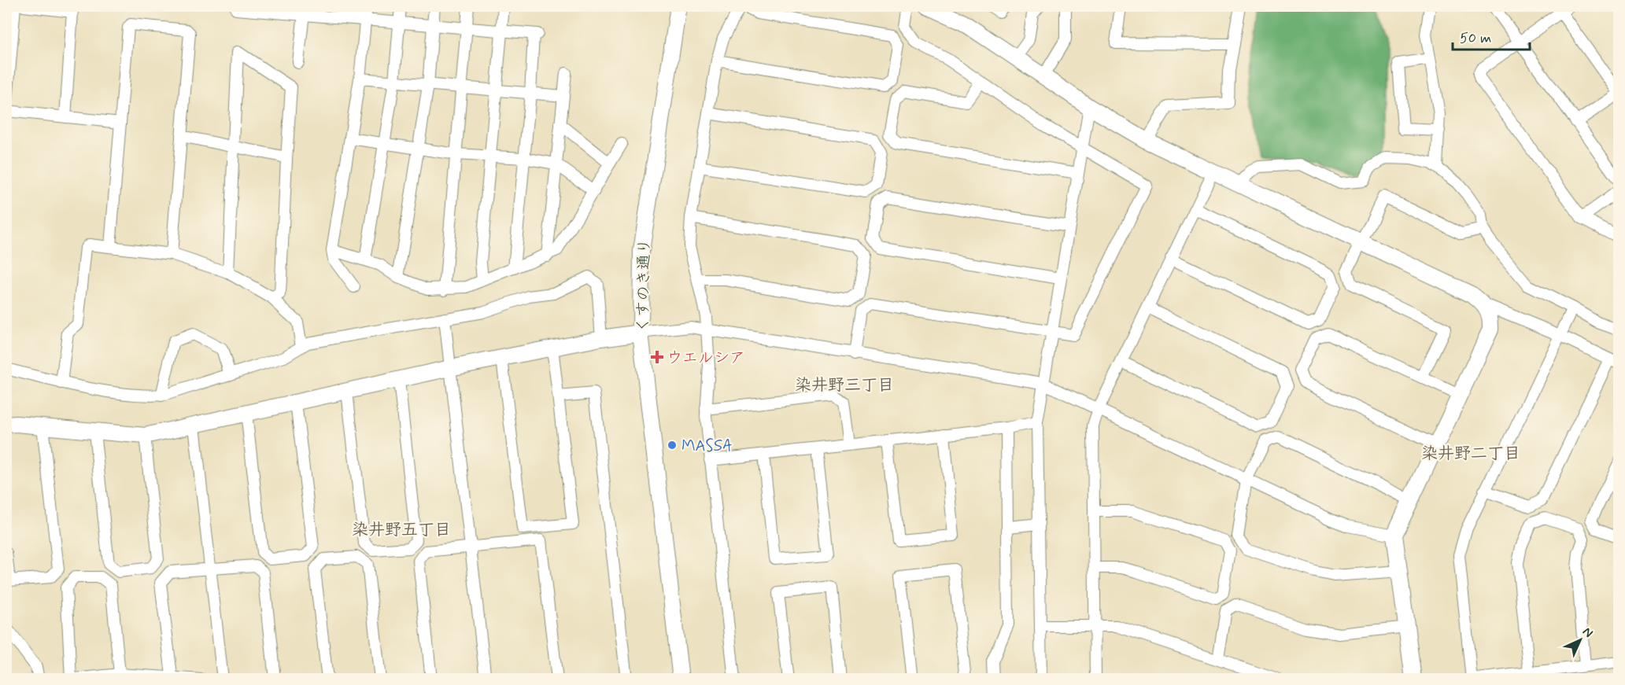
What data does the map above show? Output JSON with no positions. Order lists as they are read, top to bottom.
{
  "streets": {
    "street": ["くすのき通り"]
  },
  "districts": ["染井野三丁目", "染井野二丁目", "染井野五丁目"],
  "places": {
    "health": ["ウエルシア"],
    "other": ["MASSA"]
  },
  "scale_bar": "50 m",
  "north": "top right"
}
